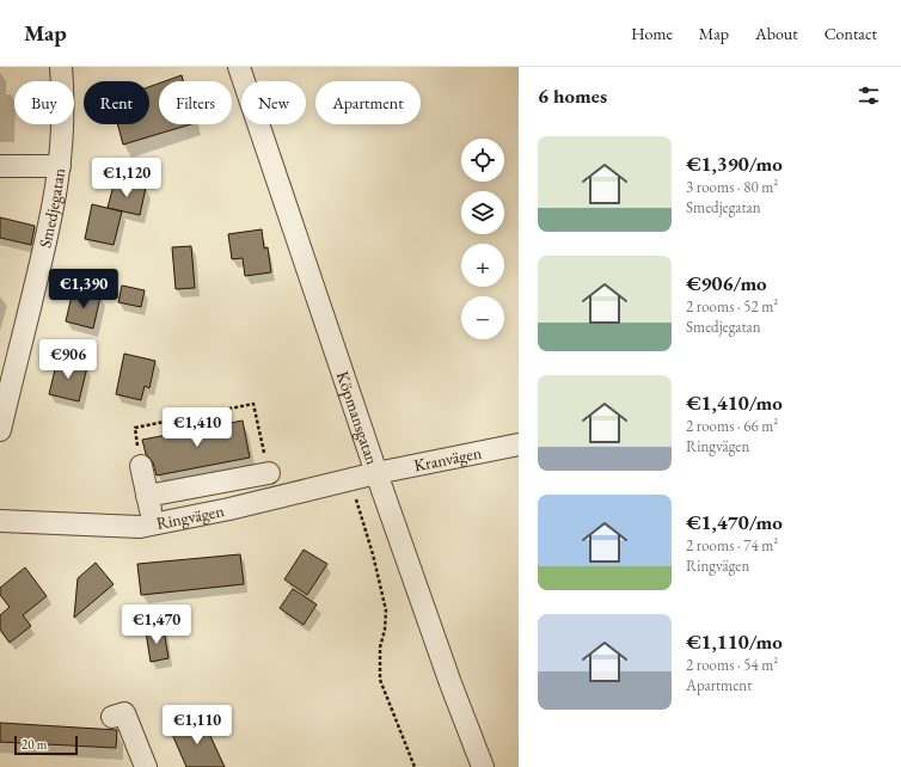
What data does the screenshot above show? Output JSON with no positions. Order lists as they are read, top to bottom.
{
  "streets": {
    "street": [
      "Smedjegatan",
      "Köpmansgatan",
      "Kranvägen",
      "Ringvägen"
    ]
  },
  "crossings": [
    ["Köpmansgatan", "Kranvägen"],
    ["Köpmansgatan", "Ringvägen"],
    ["Kranvägen", "Ringvägen"]
  ],
  "scale_bar": "20 m",
  "page": {
    "header": "Map",
    "nav": [
      "Home",
      "Map",
      "About",
      "Contact"
    ],
    "heading": "6 homes",
    "chip": [
      "Buy",
      "Rent",
      "Filters",
      "New",
      "Apartment"
    ],
    "list": [
      {
        "name": "€1,390/mo",
        "note": "3 rooms · 80 m² · Smedjegatan"
      },
      {
        "name": "€906/mo",
        "note": "2 rooms · 52 m² · Smedjegatan"
      },
      {
        "name": "€1,410/mo",
        "note": "2 rooms · 66 m² · Ringvägen"
      },
      {
        "name": "€1,470/mo",
        "note": "2 rooms · 74 m² · Ringvägen"
      },
      {
        "name": "€1,110/mo",
        "note": "2 rooms · 54 m² · Apartment"
      }
    ],
    "map_buttons": ["+", "−"],
    "price": [
      "€1,120",
      "€1,390",
      "€906",
      "€1,410",
      "€1,470",
      "€1,110"
    ],
    "scale": "20 m"
  }
}
